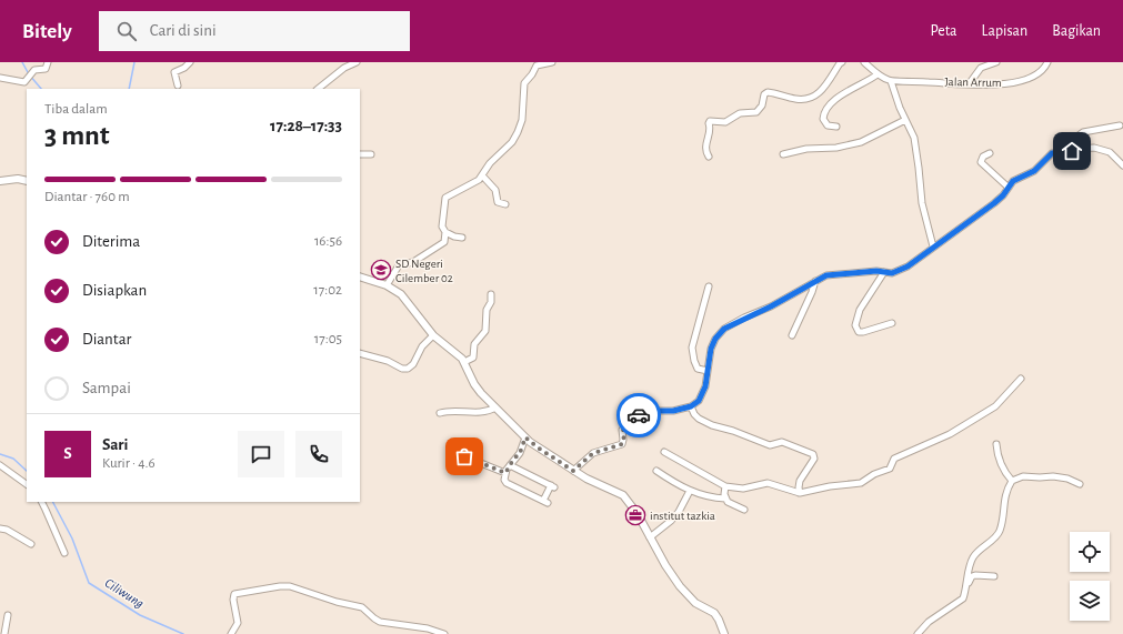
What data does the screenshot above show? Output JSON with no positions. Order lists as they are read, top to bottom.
{
  "streets": {
    "street": ["Jalan Arrum"]
  },
  "water": ["Ciliwung"],
  "places": {
    "school or university": ["SD Negeri Cilember 02"],
    "office": ["institut tazkia"]
  },
  "page": {
    "header": "Bitely",
    "search": "Cari di sini",
    "nav": ["Peta", "Lapisan", "Bagikan"],
    "heading": ["3 mnt", "Tiba dalam", "17:28–17:33"],
    "panel": ["Sari", "Kurir · 4.6"],
    "bar": "Diantar · 760 m",
    "list": [
      ["Diterima", "16:56"],
      ["Disiapkan", "17:02"],
      ["Diantar", "17:05"],
      "Sampai"
    ],
    "round": "S"
  }
}
